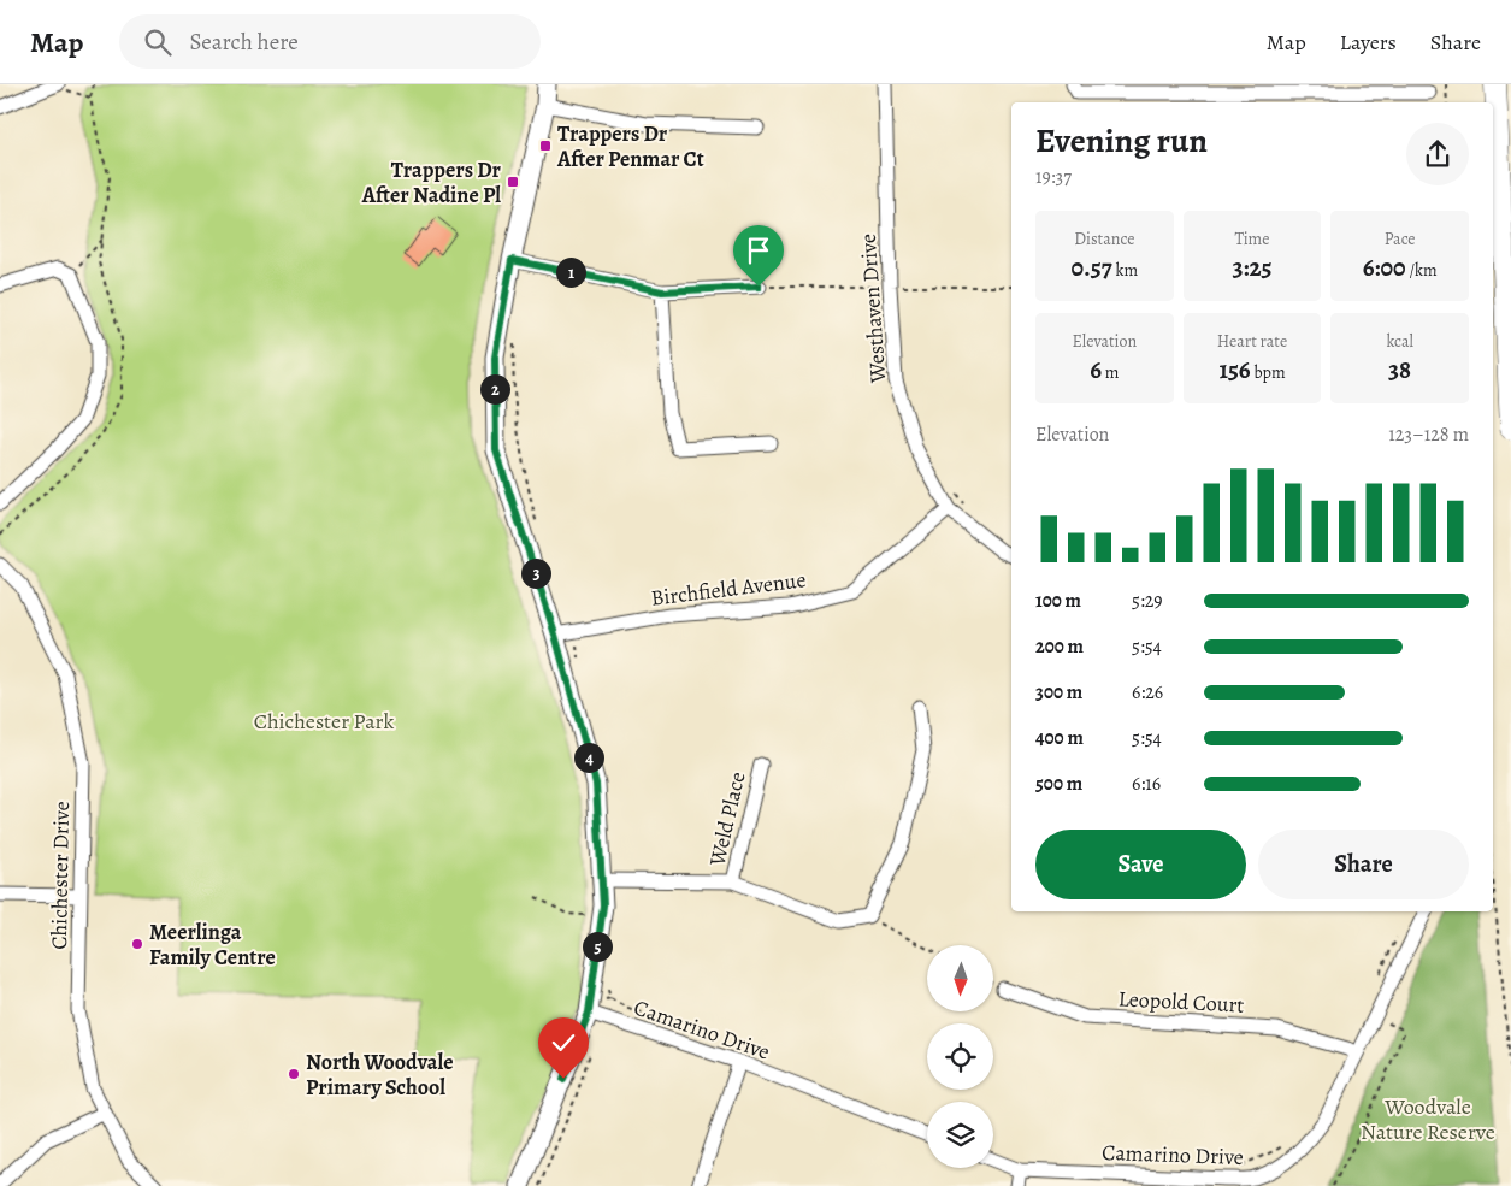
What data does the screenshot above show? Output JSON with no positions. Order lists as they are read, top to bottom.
{
  "streets": {
    "street": [
      "Westhaven Drive",
      "Birchfield Avenue",
      "Weld Place",
      "Chichester Drive",
      "Leopold Court",
      "Camarino Drive"
    ]
  },
  "crossings": [
    ["Westhaven Drive", "Birchfield Avenue"],
    ["Leopold Court", "Camarino Drive"]
  ],
  "parks": ["Chichester Park", "Woodvale Nature Reserve"],
  "places": {
    "transit": ["Trappers Dr After Penmar Ct", "Trappers Dr After Nadine Pl"],
    "other": ["Meerlinga Family Centre", "North Woodvale Primary School"]
  },
  "north": "bottom",
  "page": {
    "header": "Map",
    "search": "Search here",
    "nav": ["Map", "Layers", "Share"],
    "heading": ["Evening run", "19:37"],
    "stats": [
      ["Distance", "0.57 km"],
      ["Time", "3:25"],
      ["Pace", "6:00 /km"],
      ["Elevation", "6 m"],
      ["Heart rate", "156 bpm"],
      ["kcal", "38"]
    ],
    "pins": [
      "1",
      "2",
      "3",
      "4",
      "5"
    ],
    "chart": ["Elevation", "123–128 m"],
    "list": [
      {
        "name": "100 m",
        "note": "5:29"
      },
      {
        "name": "200 m",
        "note": "5:54"
      },
      {
        "name": "300 m",
        "note": "6:26"
      },
      {
        "name": "400 m",
        "note": "5:54"
      },
      {
        "name": "500 m",
        "note": "6:16"
      }
    ],
    "buttons": ["Save", "Share"]
  }
}
